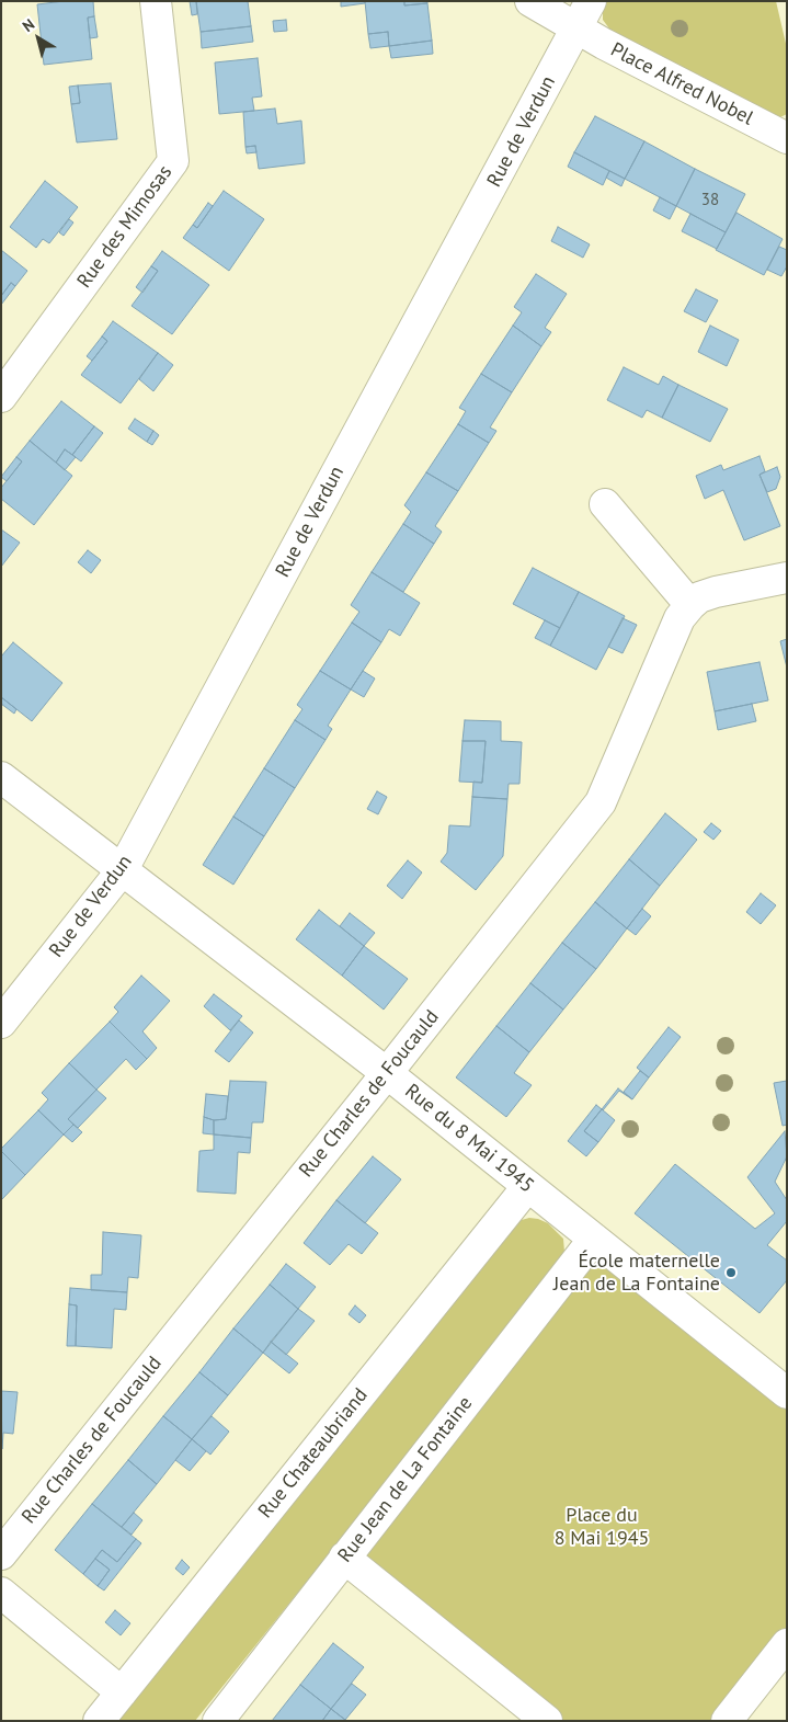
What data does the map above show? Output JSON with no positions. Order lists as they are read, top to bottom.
{
  "streets": {
    "street": [
      "Place Alfred Nobel",
      "Rue de Verdun",
      "Rue des Mimosas",
      "Rue Charles de Foucauld",
      "Rue du 8 Mai 1945",
      "Rue Chateaubriand",
      "Rue Jean de La Fontaine"
    ]
  },
  "crossings": [
    ["Place Alfred Nobel", "Rue de Verdun"],
    ["Rue de Verdun", "Rue du 8 Mai 1945"],
    ["Rue Charles de Foucauld", "Rue du 8 Mai 1945"],
    ["Rue du 8 Mai 1945", "Rue Chateaubriand"],
    ["Rue du 8 Mai 1945", "Rue Jean de La Fontaine"]
  ],
  "parks": ["Place du 8 Mai 1945"],
  "places": ["École maternelle Jean de La Fontaine"],
  "house_numbers": ["38"],
  "north": "top left"
}
